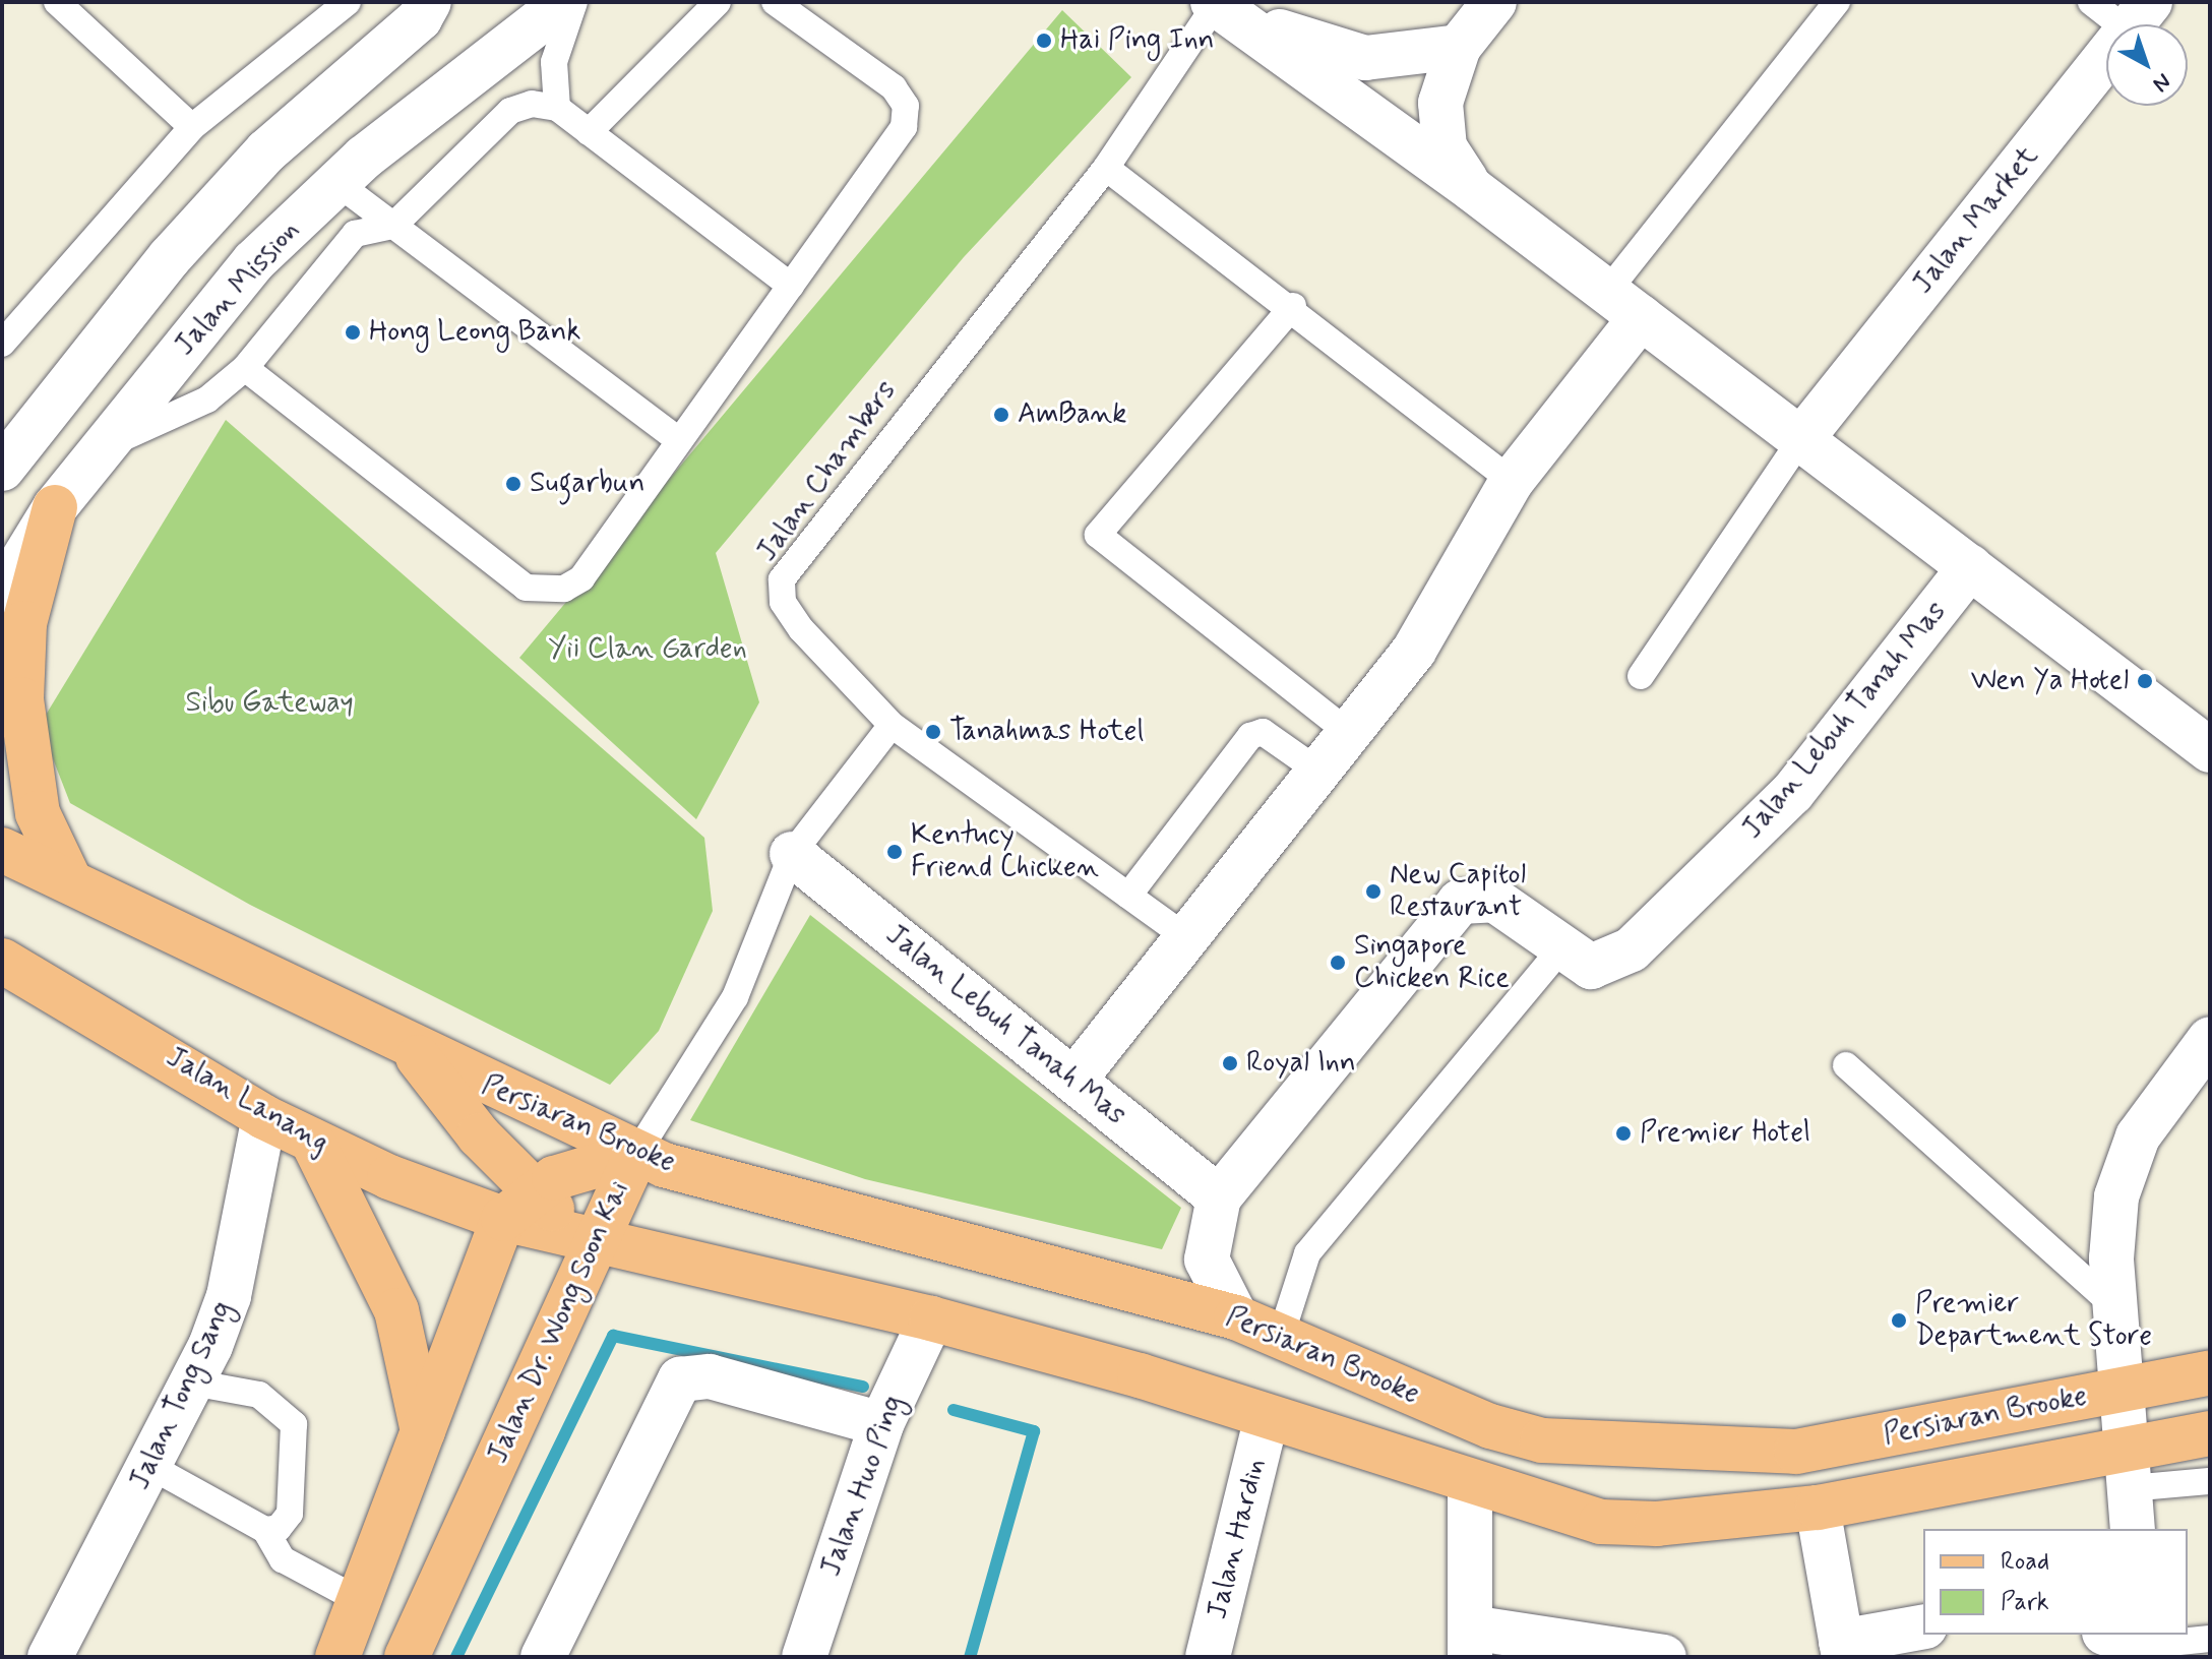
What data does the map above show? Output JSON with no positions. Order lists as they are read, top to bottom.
{
  "streets": {
    "main road": ["Jalan Lanang", "Persiaran Brooke", "Jalan Dr. Wong Soon Kai"],
    "street": [
      "Jalan Market",
      "Jalan Mission",
      "Jalan Lebuh Tanah Mas",
      "Jalan Tong Sang",
      "Jalan Huo Ping",
      "Jalan Hardin"
    ],
    "lane": ["Jalan Chambers"]
  },
  "crossings": [
    ["Jalan Lebuh Tanah Mas", "Persiaran Brooke"],
    ["Jalan Lanang", "Jalan Dr. Wong Soon Kai"],
    ["Jalan Lanang", "Jalan Tong Sang"],
    ["Persiaran Brooke", "Jalan Dr. Wong Soon Kai"]
  ],
  "parks": ["Yii Clan Garden", "Sibu Gateway"],
  "places": [
    "Hai Ping Inn",
    "Hong Leong Bank",
    "AmBank",
    "Sugarbun",
    "Wen Ya Hotel",
    "Tanahmas Hotel",
    "Kentucy Friend Chicken",
    "New Capitol Restaurant",
    "Singapore Chicken Rice",
    "Royal Inn",
    "Premier Hotel",
    "Premier Department Store"
  ],
  "legend": ["Road", "Park"],
  "north": "bottom right"
}
